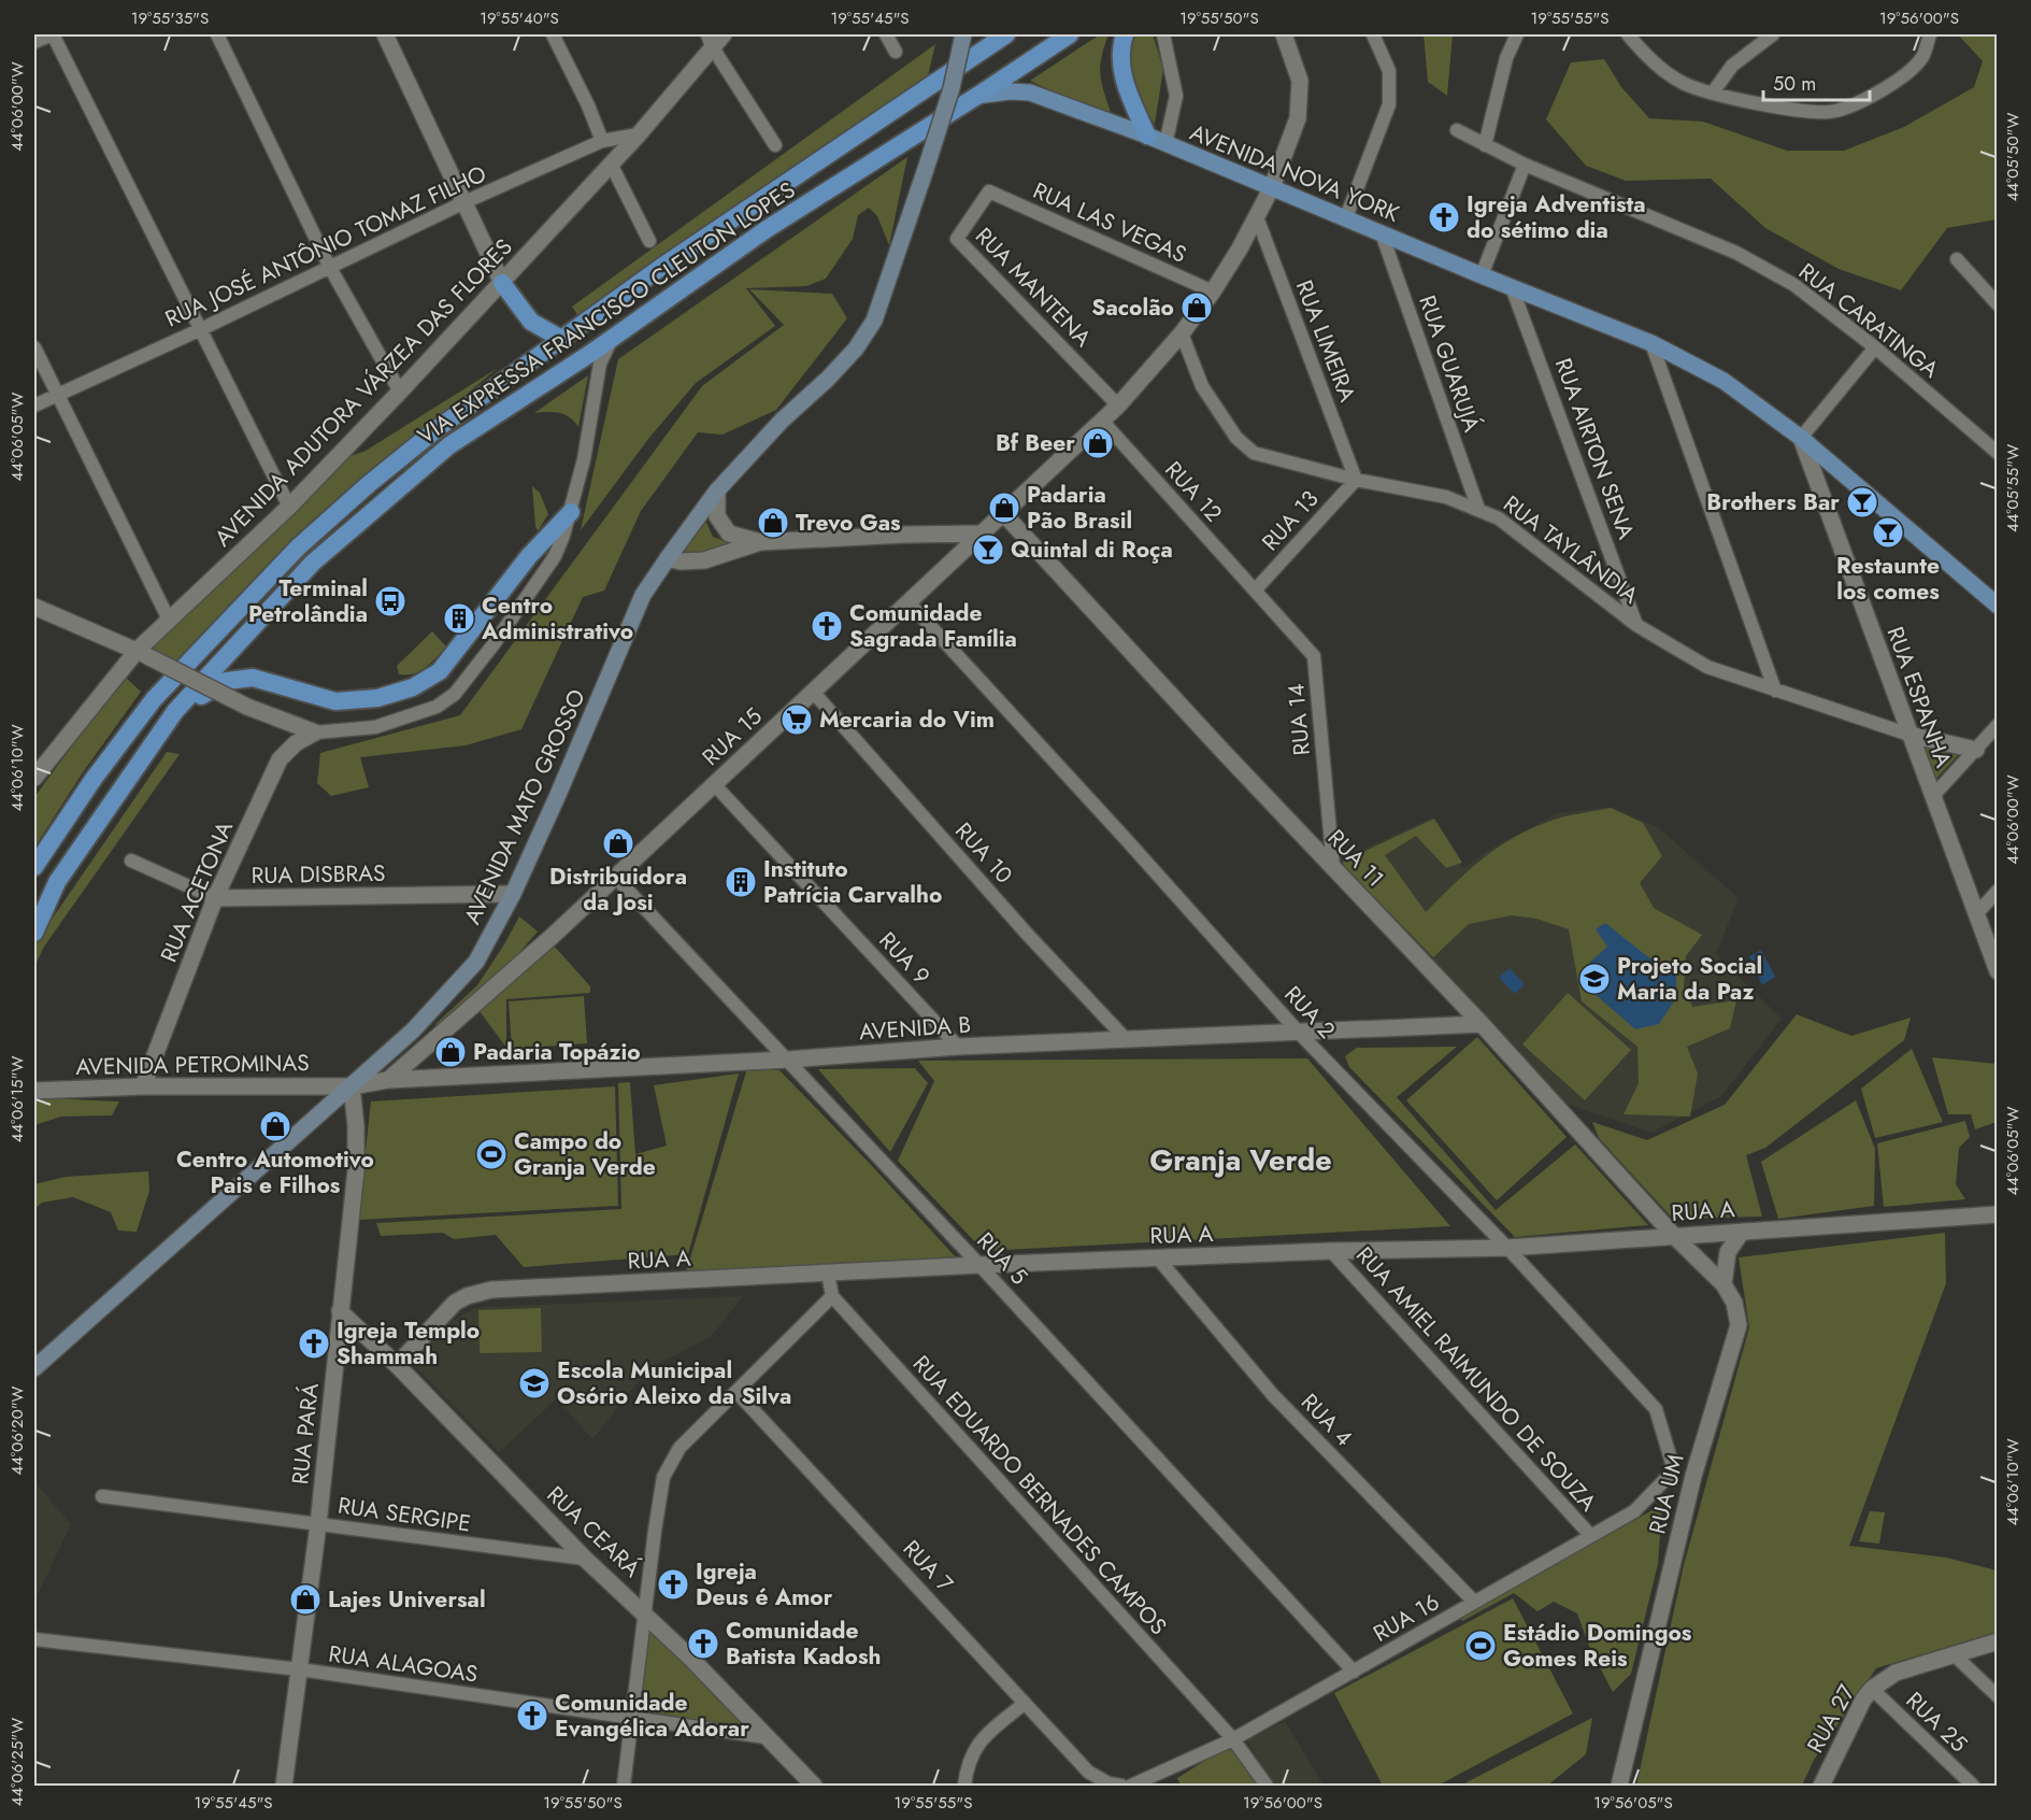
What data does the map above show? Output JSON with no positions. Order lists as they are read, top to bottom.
{
  "streets": {
    "highway": ["VIA EXPRESSA FRANCISCO CLEUTON LOPES"],
    "main road": ["AVENIDA NOVA YORK", "AVENIDA MATO GROSSO"],
    "street": [
      "RUA LAS VEGAS",
      "RUA JOSÉ ANTÔNIO TOMAZ FILHO",
      "RUA MANTENA",
      "RUA CARATINGA",
      "RUA LIMEIRA",
      "RUA GUARUJÁ",
      "AVENIDA ADUTORA VÁRZEA DAS FLORES",
      "RUA AIRTON SENA",
      "RUA 12",
      "RUA 13",
      "RUA TAYLÂNDIA",
      "RUA ESPANHA",
      "RUA 14",
      "RUA 15",
      "RUA 10",
      "RUA 11",
      "RUA DISBRAS",
      "RUA ACETONA",
      "RUA 9",
      "RUA 2",
      "AVENIDA B",
      "AVENIDA PETROMINAS",
      "RUA A",
      "RUA 5",
      "RUA AMIEL RAIMUNDO DE SOUZA",
      "RUA 4",
      "RUA PARÁ",
      "RUA UM",
      "RUA EDUARDO BERNADES CAMPOS",
      "RUA SERGIPE",
      "RUA CEARÁ",
      "RUA 7",
      "RUA 16",
      "RUA ALAGOAS",
      "RUA 27",
      "RUA 25"
    ]
  },
  "crossings": [
    ["AVENIDA NOVA YORK", "VIA EXPRESSA FRANCISCO CLEUTON LOPES"],
    ["AVENIDA NOVA YORK", "RUA GUARUJÁ"],
    ["AVENIDA NOVA YORK", "RUA AIRTON SENA"],
    ["AVENIDA NOVA YORK", "RUA ESPANHA"],
    ["AVENIDA NOVA YORK", "RUA 15"],
    ["RUA LAS VEGAS", "RUA MANTENA"],
    ["RUA LAS VEGAS", "RUA 15"],
    ["RUA JOSÉ ANTÔNIO TOMAZ FILHO", "AVENIDA ADUTORA VÁRZEA DAS FLORES"],
    ["RUA MANTENA", "RUA 15"],
    ["RUA LIMEIRA", "RUA 13"],
    ["RUA LIMEIRA", "RUA TAYLÂNDIA"],
    ["RUA LIMEIRA", "RUA 15"],
    ["RUA GUARUJÁ", "RUA TAYLÂNDIA"],
    ["RUA AIRTON SENA", "RUA TAYLÂNDIA"],
    ["RUA 12", "RUA 13"],
    ["RUA 12", "RUA 14"],
    ["RUA 12", "RUA 15"],
    ["RUA 13", "RUA TAYLÂNDIA"],
    ["RUA 13", "RUA 14"],
    ["RUA TAYLÂNDIA", "RUA ESPANHA"],
    ["RUA TAYLÂNDIA", "RUA 15"],
    ["RUA 14", "RUA 11"],
    ["RUA 15", "RUA 10"],
    ["RUA 15", "RUA 11"],
    ["RUA 15", "RUA 9"],
    ["RUA 15", "RUA 2"],
    ["RUA 15", "AVENIDA B"],
    ["RUA 15", "RUA 5"],
    ["AVENIDA MATO GROSSO", "RUA DISBRAS"],
    ["AVENIDA MATO GROSSO", "AVENIDA B"],
    ["AVENIDA MATO GROSSO", "AVENIDA PETROMINAS"],
    ["AVENIDA MATO GROSSO", "RUA PARÁ"],
    ["RUA 10", "AVENIDA B"],
    ["RUA 11", "AVENIDA B"],
    ["RUA 11", "RUA A"],
    ["RUA 11", "RUA UM"],
    ["RUA DISBRAS", "RUA ACETONA"],
    ["RUA ACETONA", "AVENIDA PETROMINAS"],
    ["RUA 9", "AVENIDA B"],
    ["RUA 2", "AVENIDA B"],
    ["RUA 2", "RUA A"],
    ["RUA 2", "RUA 16"],
    ["AVENIDA B", "AVENIDA PETROMINAS"],
    ["AVENIDA B", "RUA 5"],
    ["AVENIDA B", "RUA PARÁ"],
    ["AVENIDA PETROMINAS", "RUA PARÁ"],
    ["RUA A", "RUA 5"],
    ["RUA A", "RUA AMIEL RAIMUNDO DE SOUZA"],
    ["RUA A", "RUA 4"],
    ["RUA A", "RUA UM"],
    ["RUA A", "RUA CEARÁ"],
    ["RUA 5", "RUA 16"],
    ["RUA AMIEL RAIMUNDO DE SOUZA", "RUA 16"],
    ["RUA 4", "RUA 16"],
    ["RUA PARÁ", "RUA SERGIPE"],
    ["RUA PARÁ", "RUA CEARÁ"],
    ["RUA PARÁ", "RUA ALAGOAS"],
    ["RUA EDUARDO BERNADES CAMPOS", "RUA 16"],
    ["RUA SERGIPE", "RUA CEARÁ"],
    ["RUA CEARÁ", "RUA ALAGOAS"],
    ["RUA 27", "RUA 25"]
  ],
  "districts": ["Granja Verde"],
  "places": {
    "church": [
      "Igreja Adventista do sétimo dia",
      "Comunidade Sagrada Família",
      "Igreja Templo Shammah",
      "Igreja Deus é Amor",
      "Comunidade Batista Kadosh",
      "Comunidade Evangélica Adorar"
    ],
    "shop": [
      "Sacolão",
      "Bf Beer",
      "Padaria Pão Brasil",
      "Trevo Gas",
      "Distribuidora da Josi",
      "Padaria Topázio",
      "Centro Automotivo Pais e Filhos",
      "Lajes Universal"
    ],
    "bar": ["Brothers Bar", "Restaunte los comes", "Quintal di Roça"],
    "bus stop": ["Terminal Petrolândia"],
    "building": ["Centro Administrativo", "Instituto Patrícia Carvalho"],
    "supermarket": ["Mercaria do Vim"],
    "school or university": ["Projeto Social Maria da Paz", "Escola Municipal Osório Aleixo da Silva"],
    "sports": ["Campo do Granja Verde", "Estádio Domingos Gomes Reis"]
  },
  "scale_bar": "50 m",
  "coordinates": [
    "19°55'35\"S",
    "19°55'40\"S",
    "19°55'45\"S",
    "19°55'50\"S",
    "19°55'55\"S",
    "19°56'00\"S",
    "44°06'00\"W",
    "44°05'50\"W",
    "44°06'05\"W",
    "44°05'55\"W",
    "44°06'10\"W",
    "44°06'15\"W",
    "44°06'20\"W",
    "44°06'25\"W",
    "19°56'05\"S"
  ]
}
